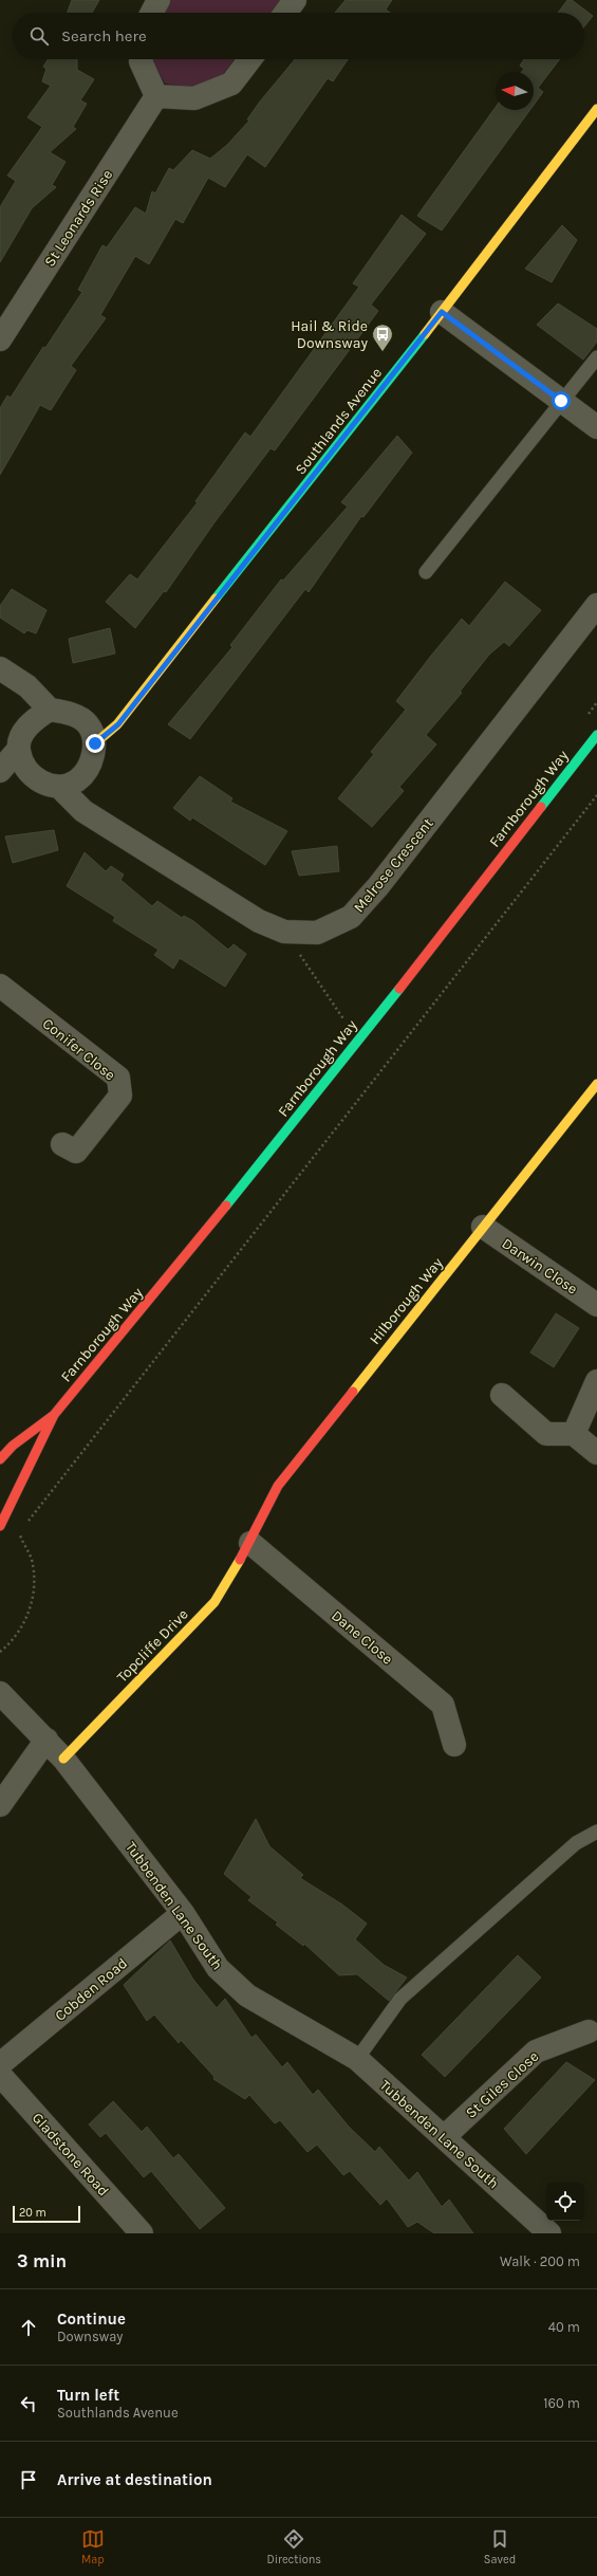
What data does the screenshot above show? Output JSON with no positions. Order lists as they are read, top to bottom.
{
  "streets": {
    "main road": [
      "Southlands Avenue",
      "Farnborough Way",
      "Hilborough Way",
      "Topcliffe Drive"
    ],
    "street": [
      "St Leonards Rise",
      "Melrose Crescent",
      "Conifer Close",
      "Darwin Close",
      "Dane Close",
      "Tubbenden Lane South",
      "Cobden Road",
      "St Giles Close",
      "Gladstone Road"
    ]
  },
  "crossings": [
    ["Southlands Avenue", "Melrose Crescent"],
    ["Darwin Close", "Hilborough Way"],
    ["Hilborough Way", "Dane Close"],
    ["Hilborough Way", "Topcliffe Drive"],
    ["Dane Close", "Topcliffe Drive"],
    ["Topcliffe Drive", "Tubbenden Lane South"],
    ["Tubbenden Lane South", "Cobden Road"],
    ["Tubbenden Lane South", "St Giles Close"]
  ],
  "places": {
    "bus stop": ["Hail & Ride Downsway"]
  },
  "scale_bar": "20 m",
  "north": "left",
  "page": {
    "search": "Search here",
    "scale": "20 m",
    "heading": ["3 min", "Walk · 200 m"],
    "list": [
      ["Continue", "Downsway", "40 m"],
      ["Turn left", "Southlands Avenue", "160 m"],
      "Arrive at destination"
    ],
    "nav": ["Map", "Directions", "Saved"]
  }
}
